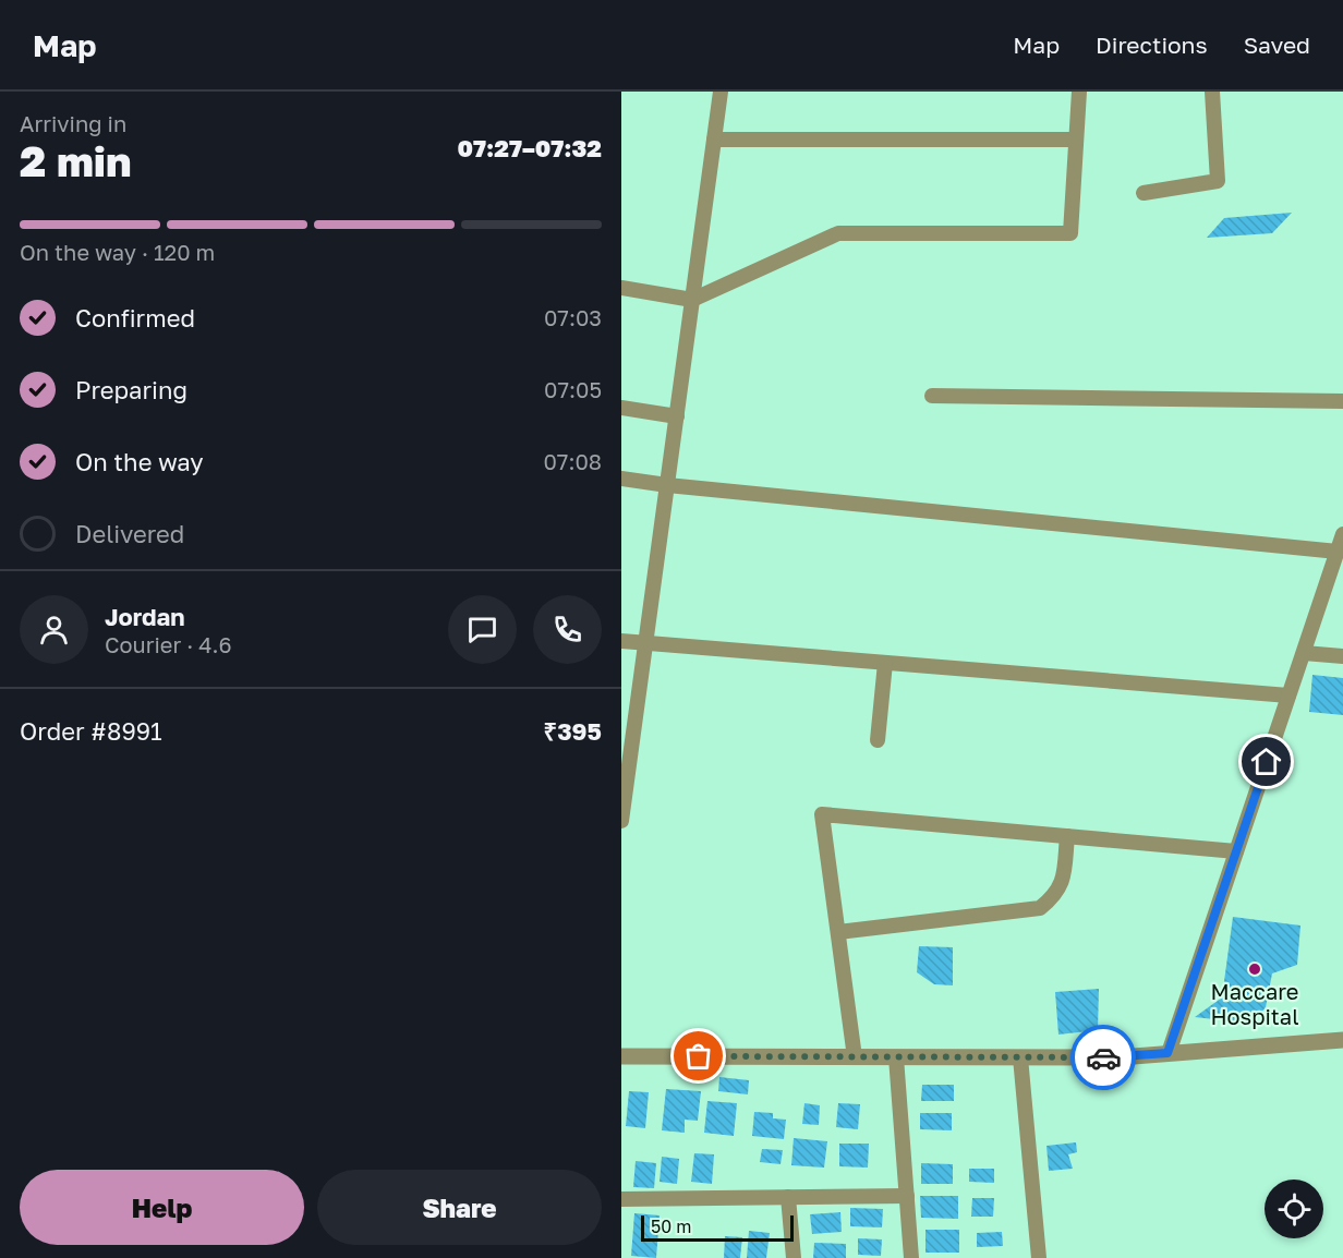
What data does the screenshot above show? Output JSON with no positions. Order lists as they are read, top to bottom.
{
  "places": ["Maccare Hospital"],
  "scale_bar": "50 m",
  "page": {
    "header": "Map",
    "nav": ["Map", "Directions", "Saved"],
    "heading": ["2 min", "Arriving in", "07:27–07:32"],
    "panel": [
      "Jordan",
      "Courier · 4.6",
      "Order #8991",
      "₹395"
    ],
    "bar": "On the way · 120 m",
    "list": [
      ["Confirmed", "07:03"],
      ["Preparing", "07:05"],
      ["On the way", "07:08"],
      "Delivered"
    ],
    "buttons": ["Help", "Share"],
    "scale": "50 m"
  }
}
